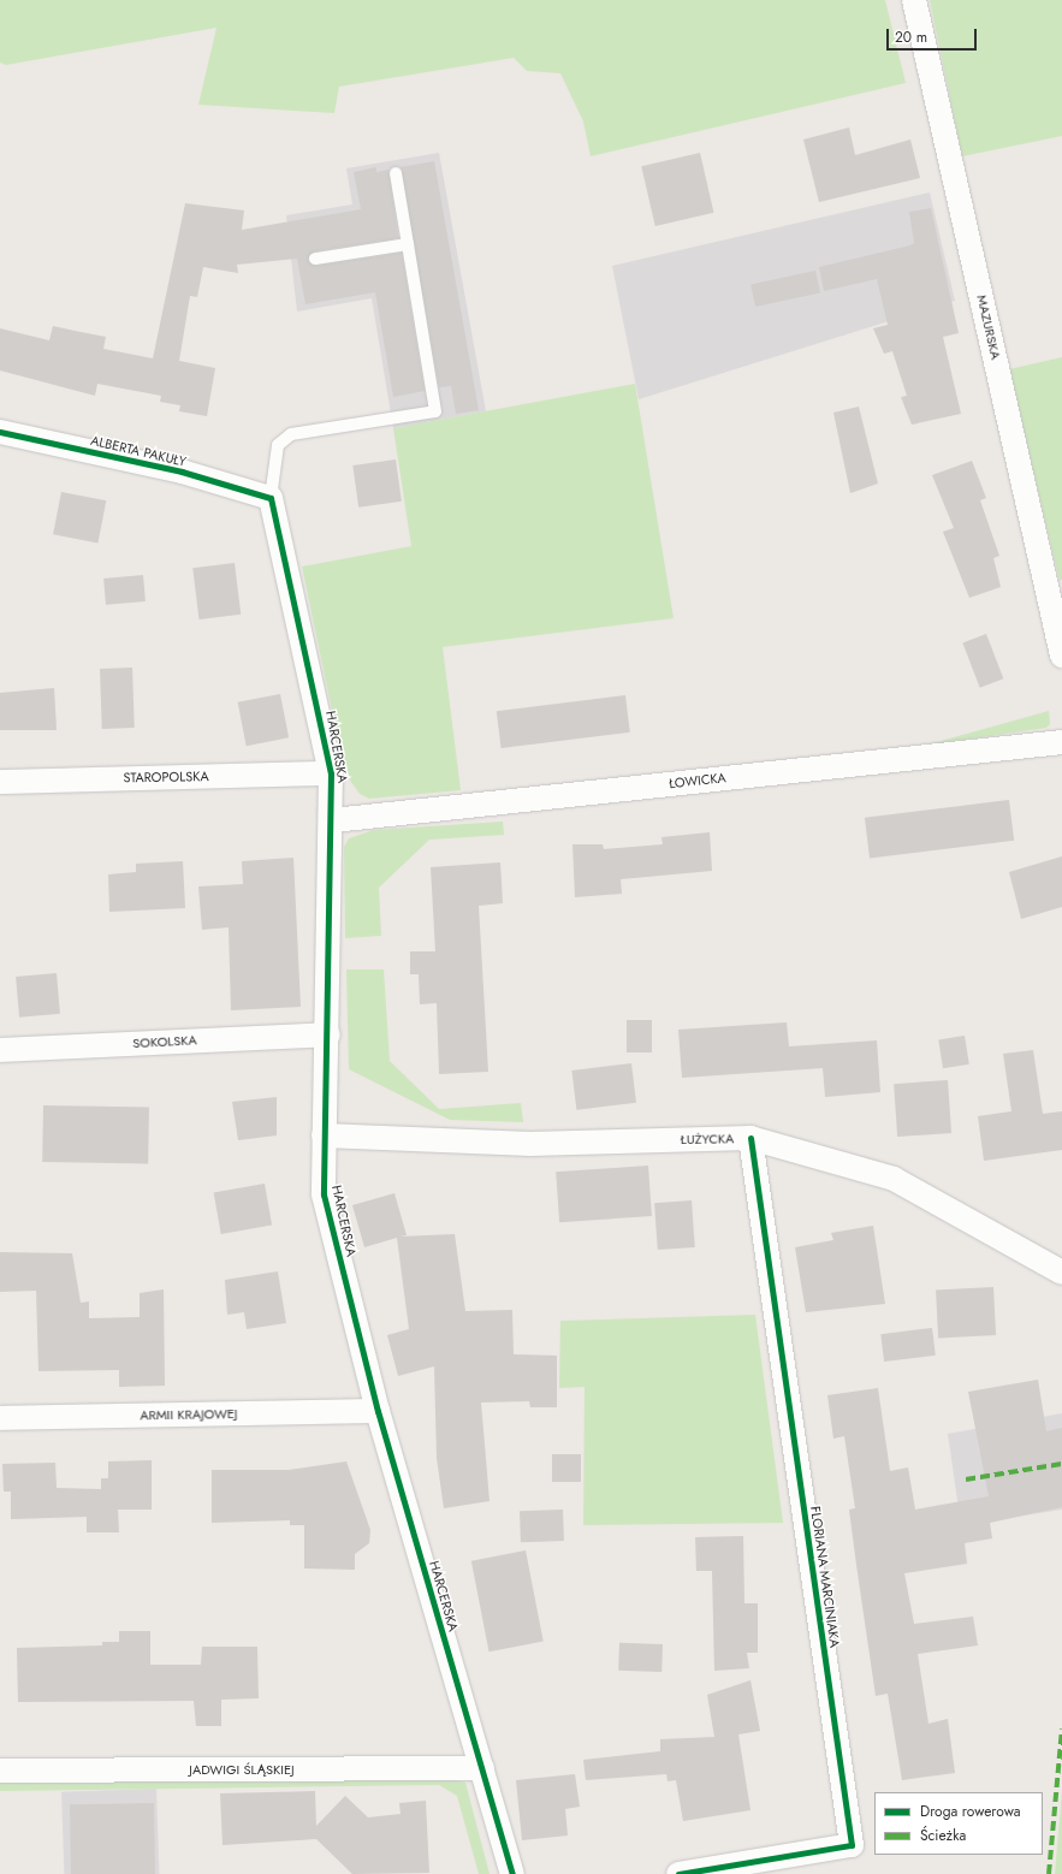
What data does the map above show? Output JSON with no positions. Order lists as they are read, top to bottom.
{
  "streets": {
    "street": [
      "MAZURSKA",
      "ALBERTA PAKUŁY",
      "HARCERSKA",
      "STAROPOLSKA",
      "ŁOWICKA",
      "SOKOLSKA",
      "ŁUŻYCKA",
      "ARMII KRAJOWEJ",
      "FLORIANA MARCINIAKA",
      "JADWIGI ŚLĄSKIEJ"
    ]
  },
  "crossings": [
    ["ALBERTA PAKUŁY", "HARCERSKA"],
    ["HARCERSKA", "STAROPOLSKA"],
    ["HARCERSKA", "ŁOWICKA"],
    ["HARCERSKA", "SOKOLSKA"],
    ["HARCERSKA", "ŁUŻYCKA"],
    ["HARCERSKA", "ARMII KRAJOWEJ"],
    ["HARCERSKA", "JADWIGI ŚLĄSKIEJ"],
    ["ŁUŻYCKA", "FLORIANA MARCINIAKA"]
  ],
  "legend": ["Droga rowerowa", "Ścieżka"],
  "scale_bar": "20 m"
}
